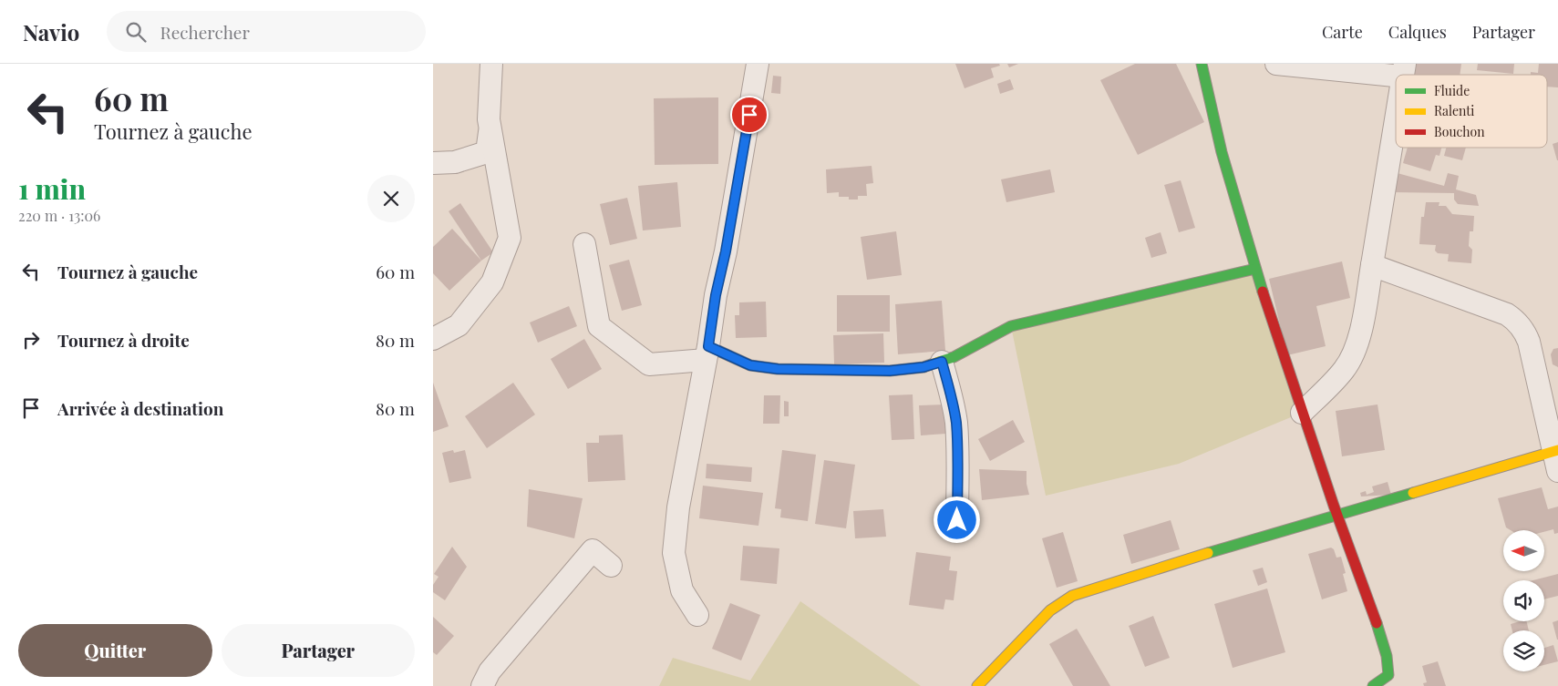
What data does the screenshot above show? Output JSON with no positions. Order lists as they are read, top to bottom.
{
  "legend": ["Fluide", "Ralenti", "Bouchon"],
  "north": "left",
  "page": {
    "header": "Navio",
    "search": "Rechercher",
    "nav": ["Carte", "Calques", "Partager"],
    "turn": ["60 m", "Tournez à gauche"],
    "heading": ["1 min", "220 m · 13:06"],
    "list": [
      {
        "name": "Tournez à gauche",
        "value": "60 m"
      },
      {
        "name": "Tournez à droite",
        "value": "80 m"
      },
      {
        "name": "Arrivée à destination",
        "value": "80 m"
      }
    ],
    "buttons": ["Quitter", "Partager"]
  }
}
